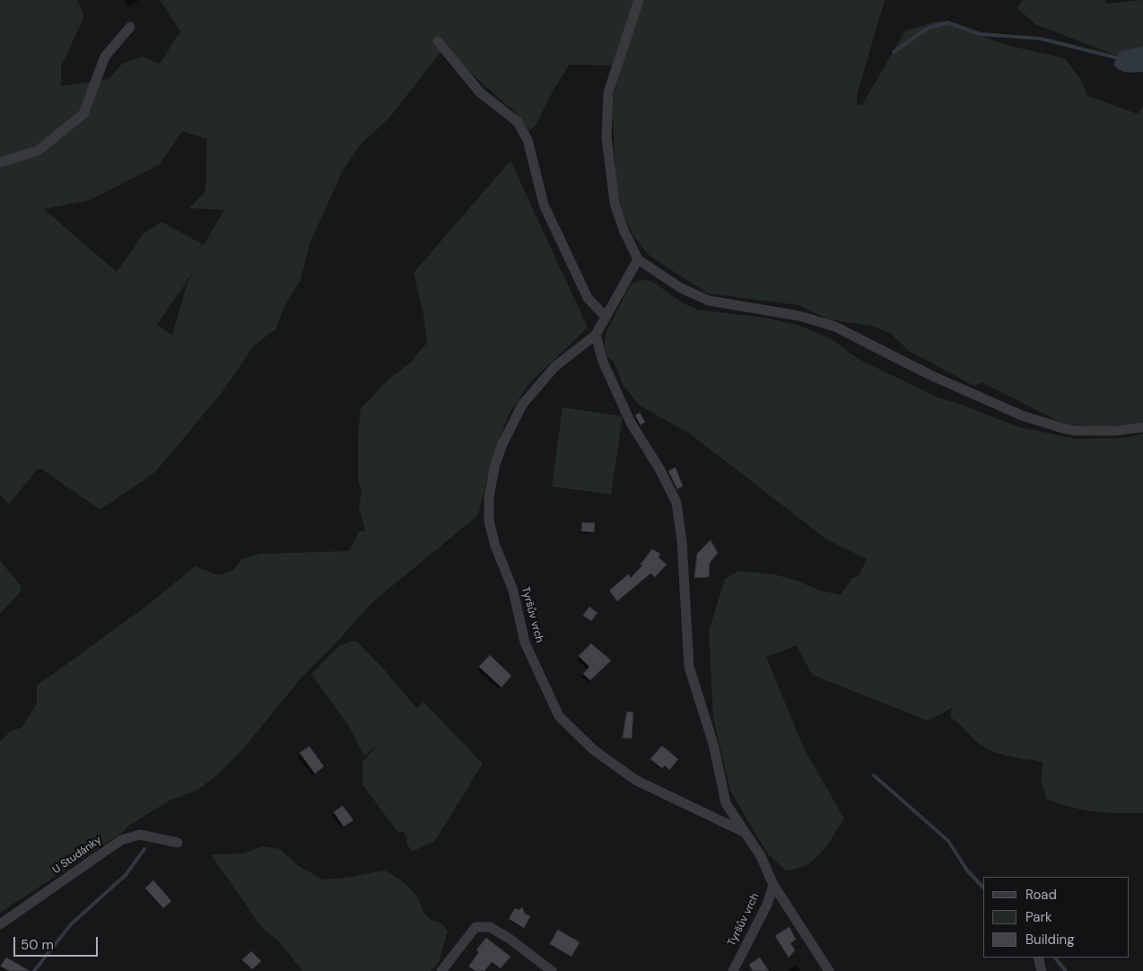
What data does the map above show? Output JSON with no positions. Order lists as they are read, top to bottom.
{
  "streets": {
    "street": ["Tyršův vrch", "U Studánky"]
  },
  "legend": ["Road", "Park", "Building"],
  "scale_bar": "50 m"
}
